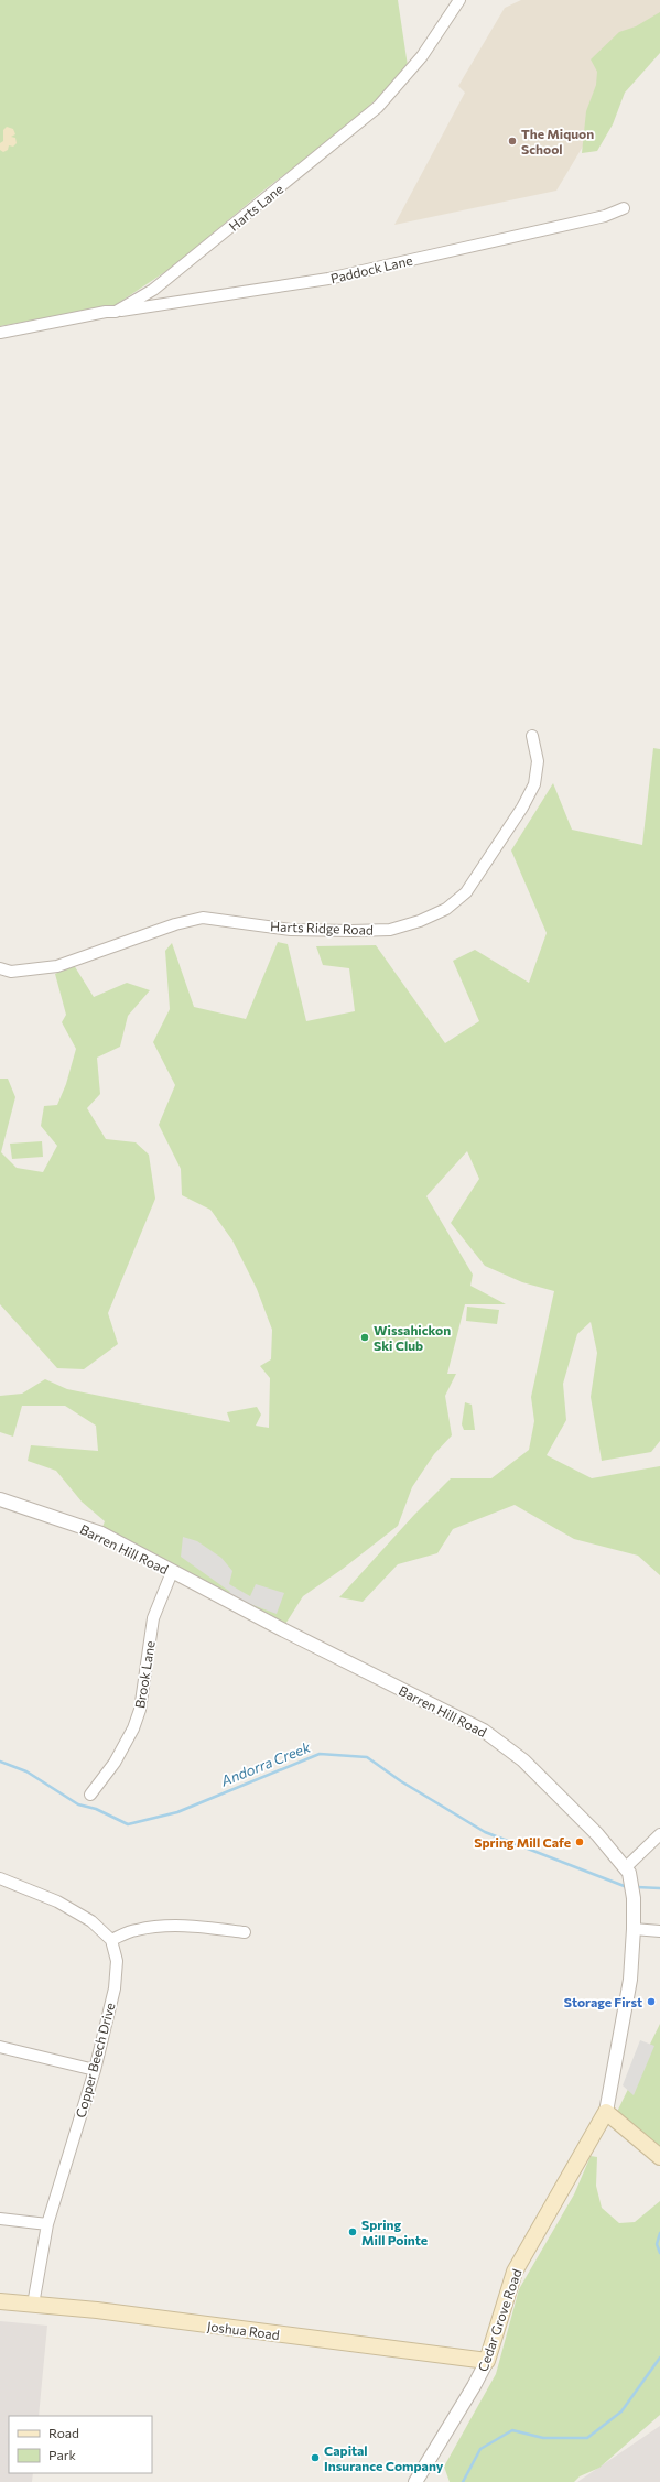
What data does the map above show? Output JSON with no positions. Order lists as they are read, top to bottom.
{
  "streets": {
    "main road": ["Cedar Grove Road", "Joshua Road"],
    "street": [
      "Harts Lane",
      "Paddock Lane",
      "Harts Ridge Road",
      "Barren Hill Road",
      "Brook Lane",
      "Copper Beech Drive"
    ]
  },
  "crossings": [
    ["Harts Lane", "Paddock Lane"],
    ["Barren Hill Road", "Brook Lane"],
    ["Barren Hill Road", "Cedar Grove Road"],
    ["Copper Beech Drive", "Joshua Road"],
    ["Cedar Grove Road", "Joshua Road"]
  ],
  "water": ["Andorra Creek"],
  "places": [
    "The Miquon School",
    "Wissahickon Ski Club",
    "Spring Mill Cafe",
    "Storage First",
    "Spring Mill Pointe",
    "Capital Insurance Company"
  ],
  "legend": ["Road", "Park"]
}
